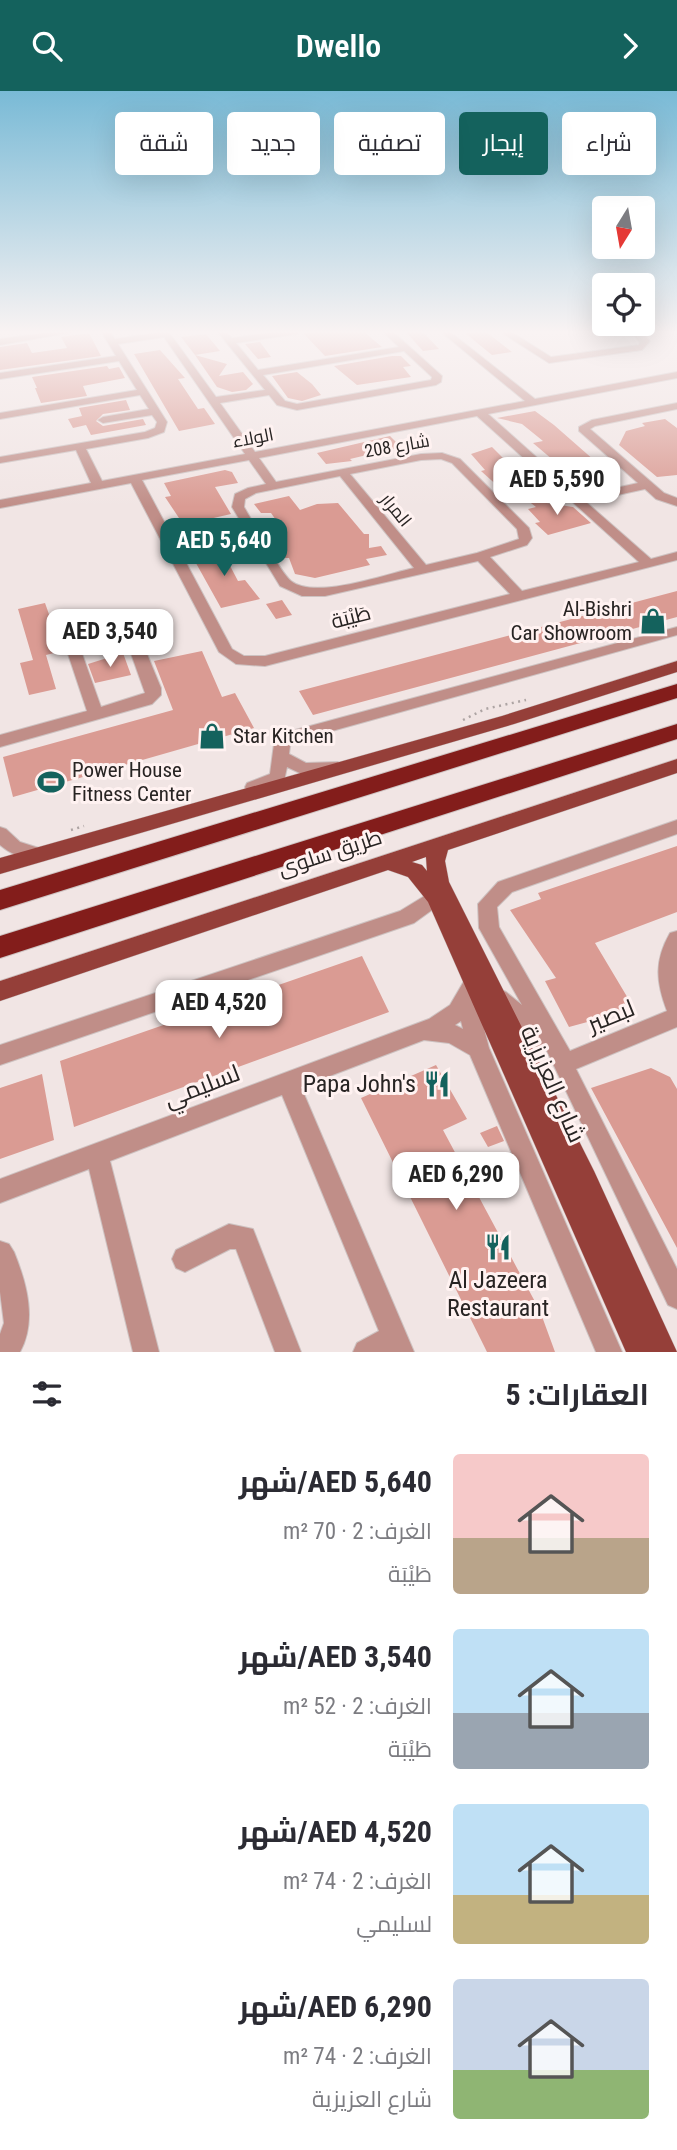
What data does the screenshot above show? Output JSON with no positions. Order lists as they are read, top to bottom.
{
  "streets": {
    "highway": ["طريق سلوى"],
    "main road": ["شارع العزيزية"],
    "street": [
      "الولاء",
      "شارع 208",
      "المرار",
      "طَيْبَة",
      "لبصير",
      "لسليمي"
    ]
  },
  "crossings": [
    ["الولاء", "طَيْبَة"],
    ["شارع 208", "المرار"],
    ["طريق سلوى", "شارع العزيزية"],
    ["لبصير", "شارع العزيزية"],
    ["شارع العزيزية", "لسليمي"]
  ],
  "places": {
    "shop": ["Al-Bishri Car Showroom", "Star Kitchen"],
    "sports": ["Power House Fitness Center"],
    "restaurant": ["Papa John's", "Al Jazeera Restaurant"]
  },
  "north": "bottom",
  "page": {
    "header": "Dwello",
    "chip": [
      "شراء",
      "إيجار",
      "تصفية",
      "جديد",
      "شقة"
    ],
    "price": [
      "AED 5,590",
      "AED 5,640",
      "AED 3,540",
      "AED 4,520",
      "AED 6,290"
    ],
    "heading": "العقارات: 5",
    "list": [
      {
        "name": "AED 5,640/شهر",
        "note": "الغرف: 2 · 70 m² · طَيْبَة"
      },
      {
        "name": "AED 3,540/شهر",
        "note": "الغرف: 2 · 52 m² · طَيْبَة"
      },
      {
        "name": "AED 4,520/شهر",
        "note": "الغرف: 2 · 74 m² · لسليمي"
      },
      {
        "name": "AED 6,290/شهر",
        "note": "الغرف: 2 · 74 m² · شارع العزيزية"
      }
    ]
  }
}
